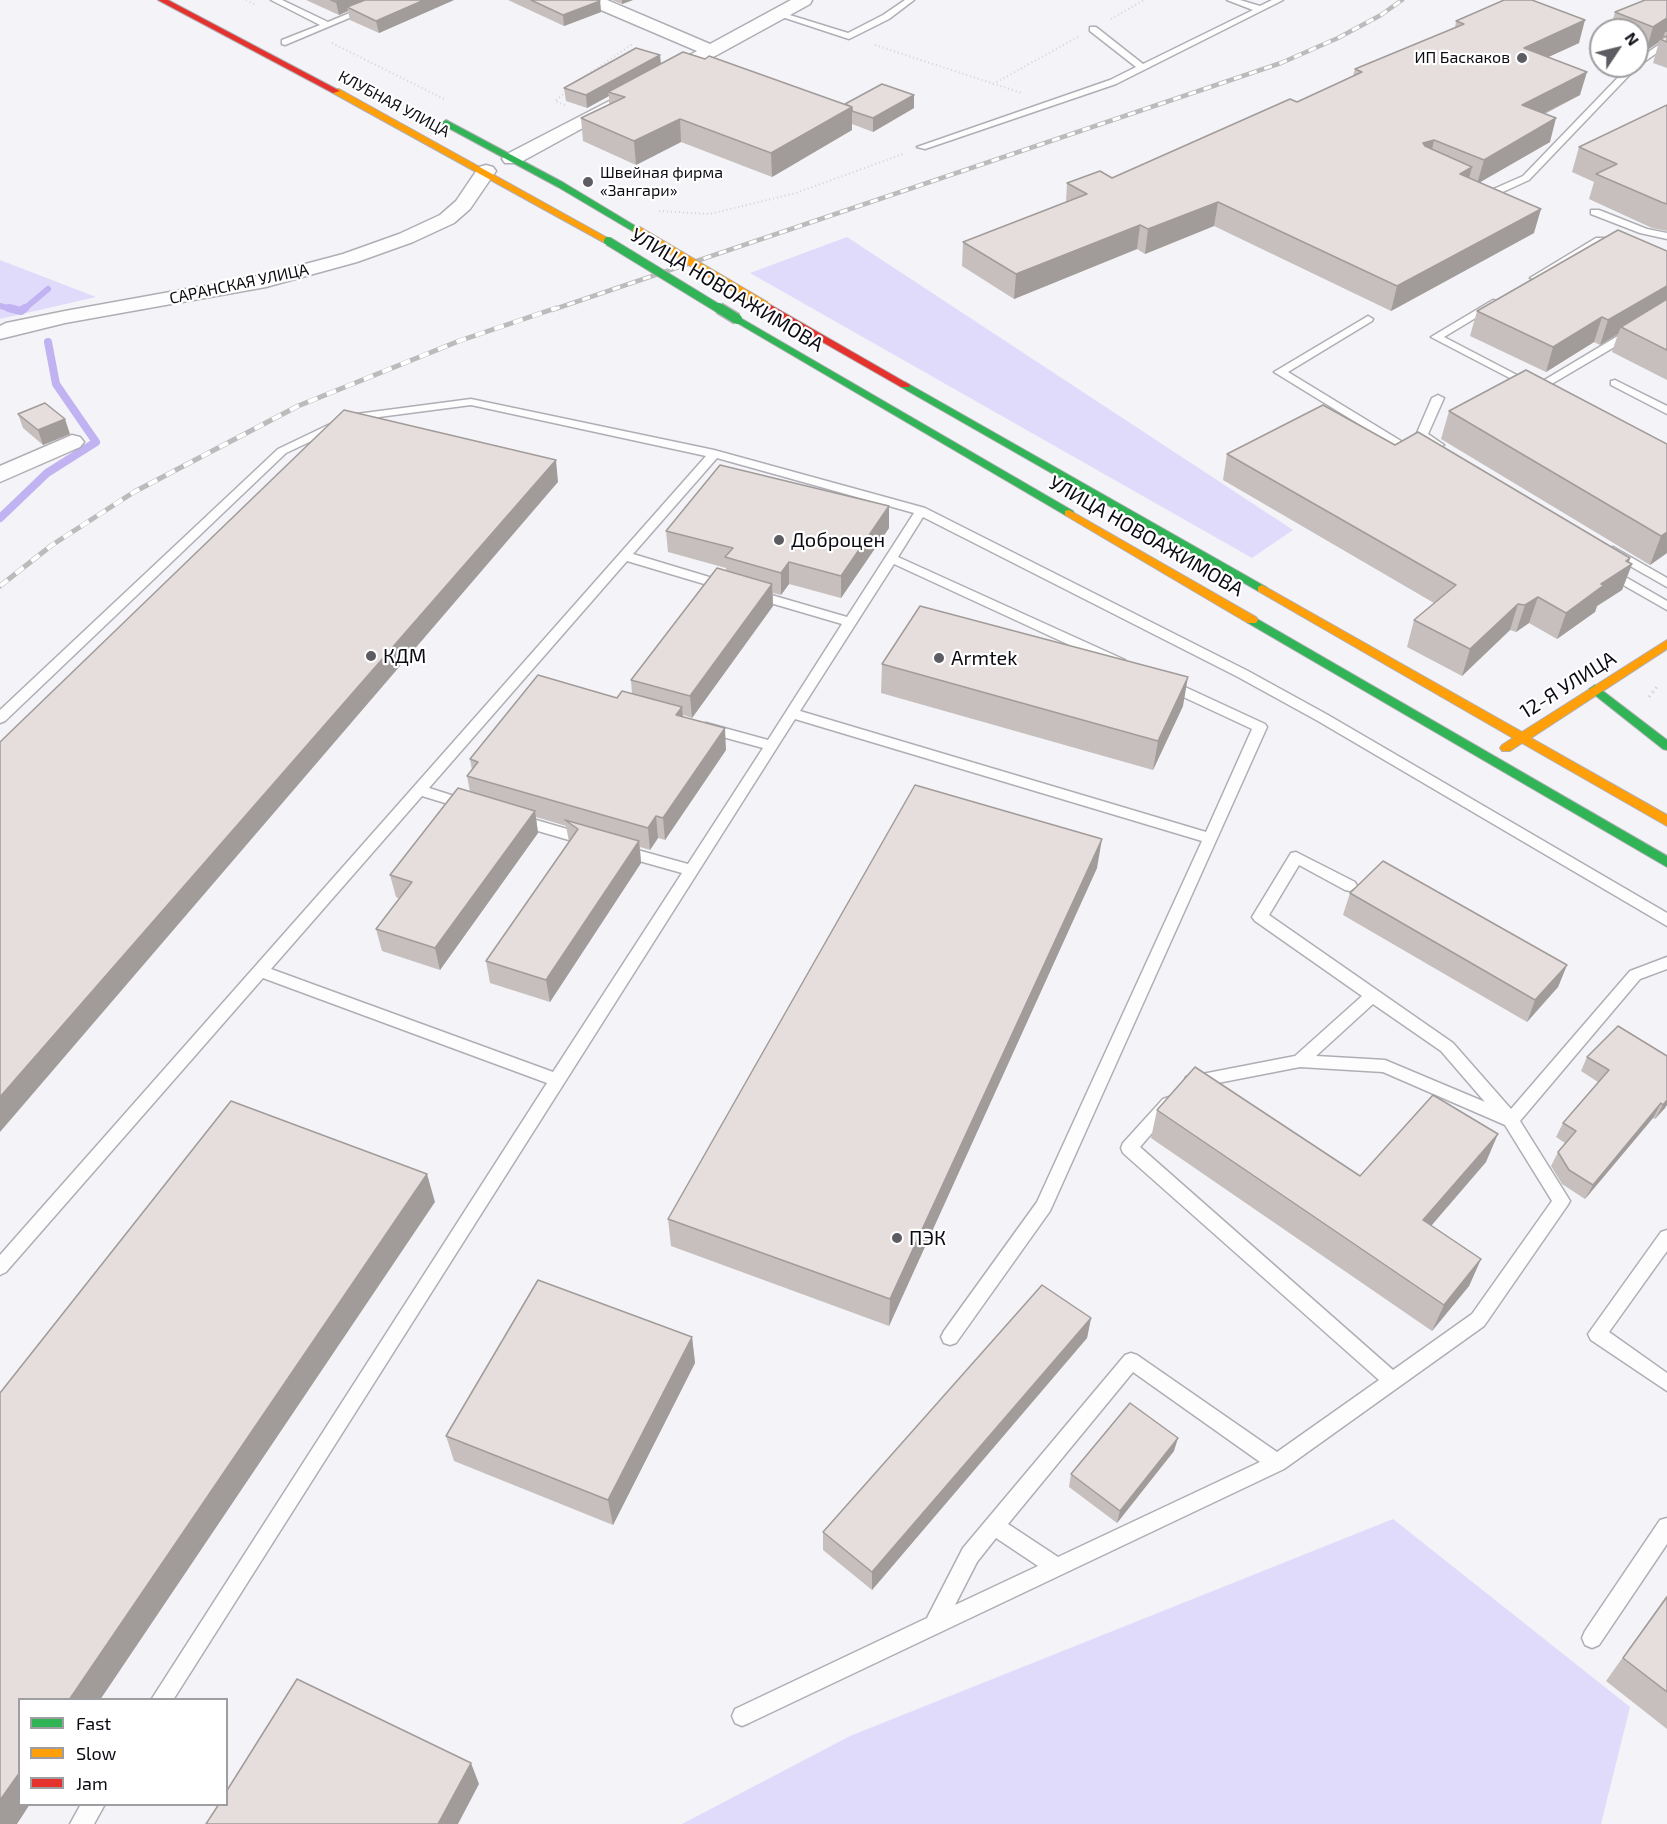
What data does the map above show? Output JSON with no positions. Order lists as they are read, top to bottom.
{
  "streets": {
    "main road": ["КЛУБНАЯ УЛИЦА", "УЛИЦА НОВОАЖИМОВА", "12-Я УЛИЦА"],
    "street": ["САРАНСКАЯ УЛИЦА"]
  },
  "crossings": [
    ["КЛУБНАЯ УЛИЦА", "САРАНСКАЯ УЛИЦА"],
    ["КЛУБНАЯ УЛИЦА", "УЛИЦА НОВОАЖИМОВА"],
    ["УЛИЦА НОВОАЖИМОВА", "12-Я УЛИЦА"]
  ],
  "places": [
    "ИП Баскаков",
    "Швейная фирма «Зангари»",
    "Доброцен",
    "КДМ",
    "Armtek",
    "ПЭК"
  ],
  "legend": ["Fast", "Slow", "Jam"],
  "north": "top right"
}
